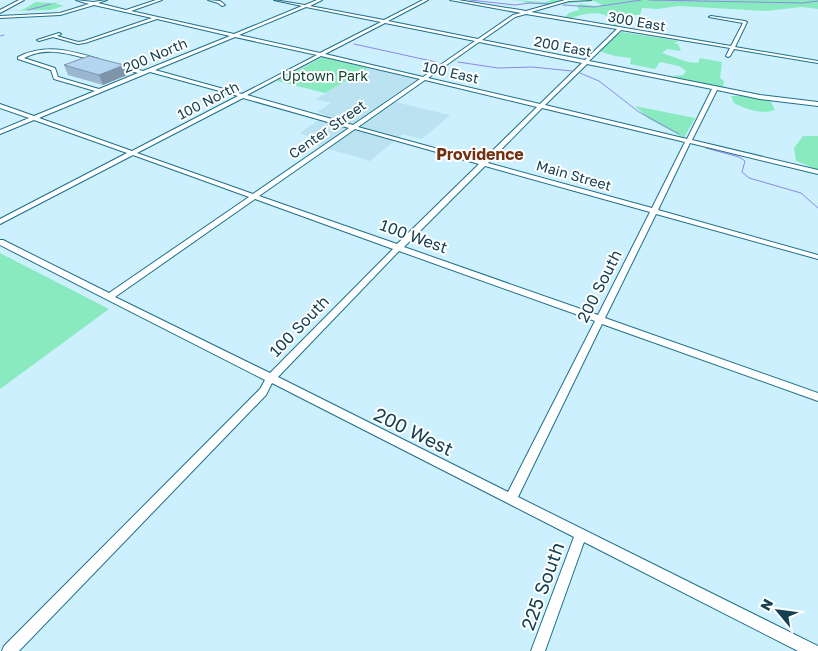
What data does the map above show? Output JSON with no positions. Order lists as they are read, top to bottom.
{
  "streets": {
    "street": [
      "300 East",
      "200 East",
      "200 North",
      "100 East",
      "100 North",
      "Center Street",
      "Main Street",
      "100 West",
      "200 South",
      "100 South",
      "200 West",
      "225 South"
    ]
  },
  "crossings": [
    ["300 East", "Center Street"],
    ["300 East", "100 South"],
    ["200 East", "200 North"],
    ["200 East", "100 North"],
    ["200 East", "Center Street"],
    ["200 East", "200 South"],
    ["200 East", "100 South"],
    ["200 North", "100 East"],
    ["200 North", "Main Street"],
    ["200 North", "100 West"],
    ["100 East", "100 North"],
    ["100 East", "Center Street"],
    ["100 East", "200 South"],
    ["100 East", "100 South"],
    ["100 North", "Main Street"],
    ["100 North", "100 West"],
    ["Center Street", "Main Street"],
    ["Center Street", "100 West"],
    ["Center Street", "200 West"],
    ["Main Street", "200 South"],
    ["Main Street", "100 South"],
    ["100 West", "200 South"],
    ["100 West", "100 South"],
    ["200 South", "200 West"],
    ["100 South", "200 West"],
    ["200 West", "225 South"]
  ],
  "districts": ["Providence"],
  "parks": ["Uptown Park"],
  "north": "top left"
}
